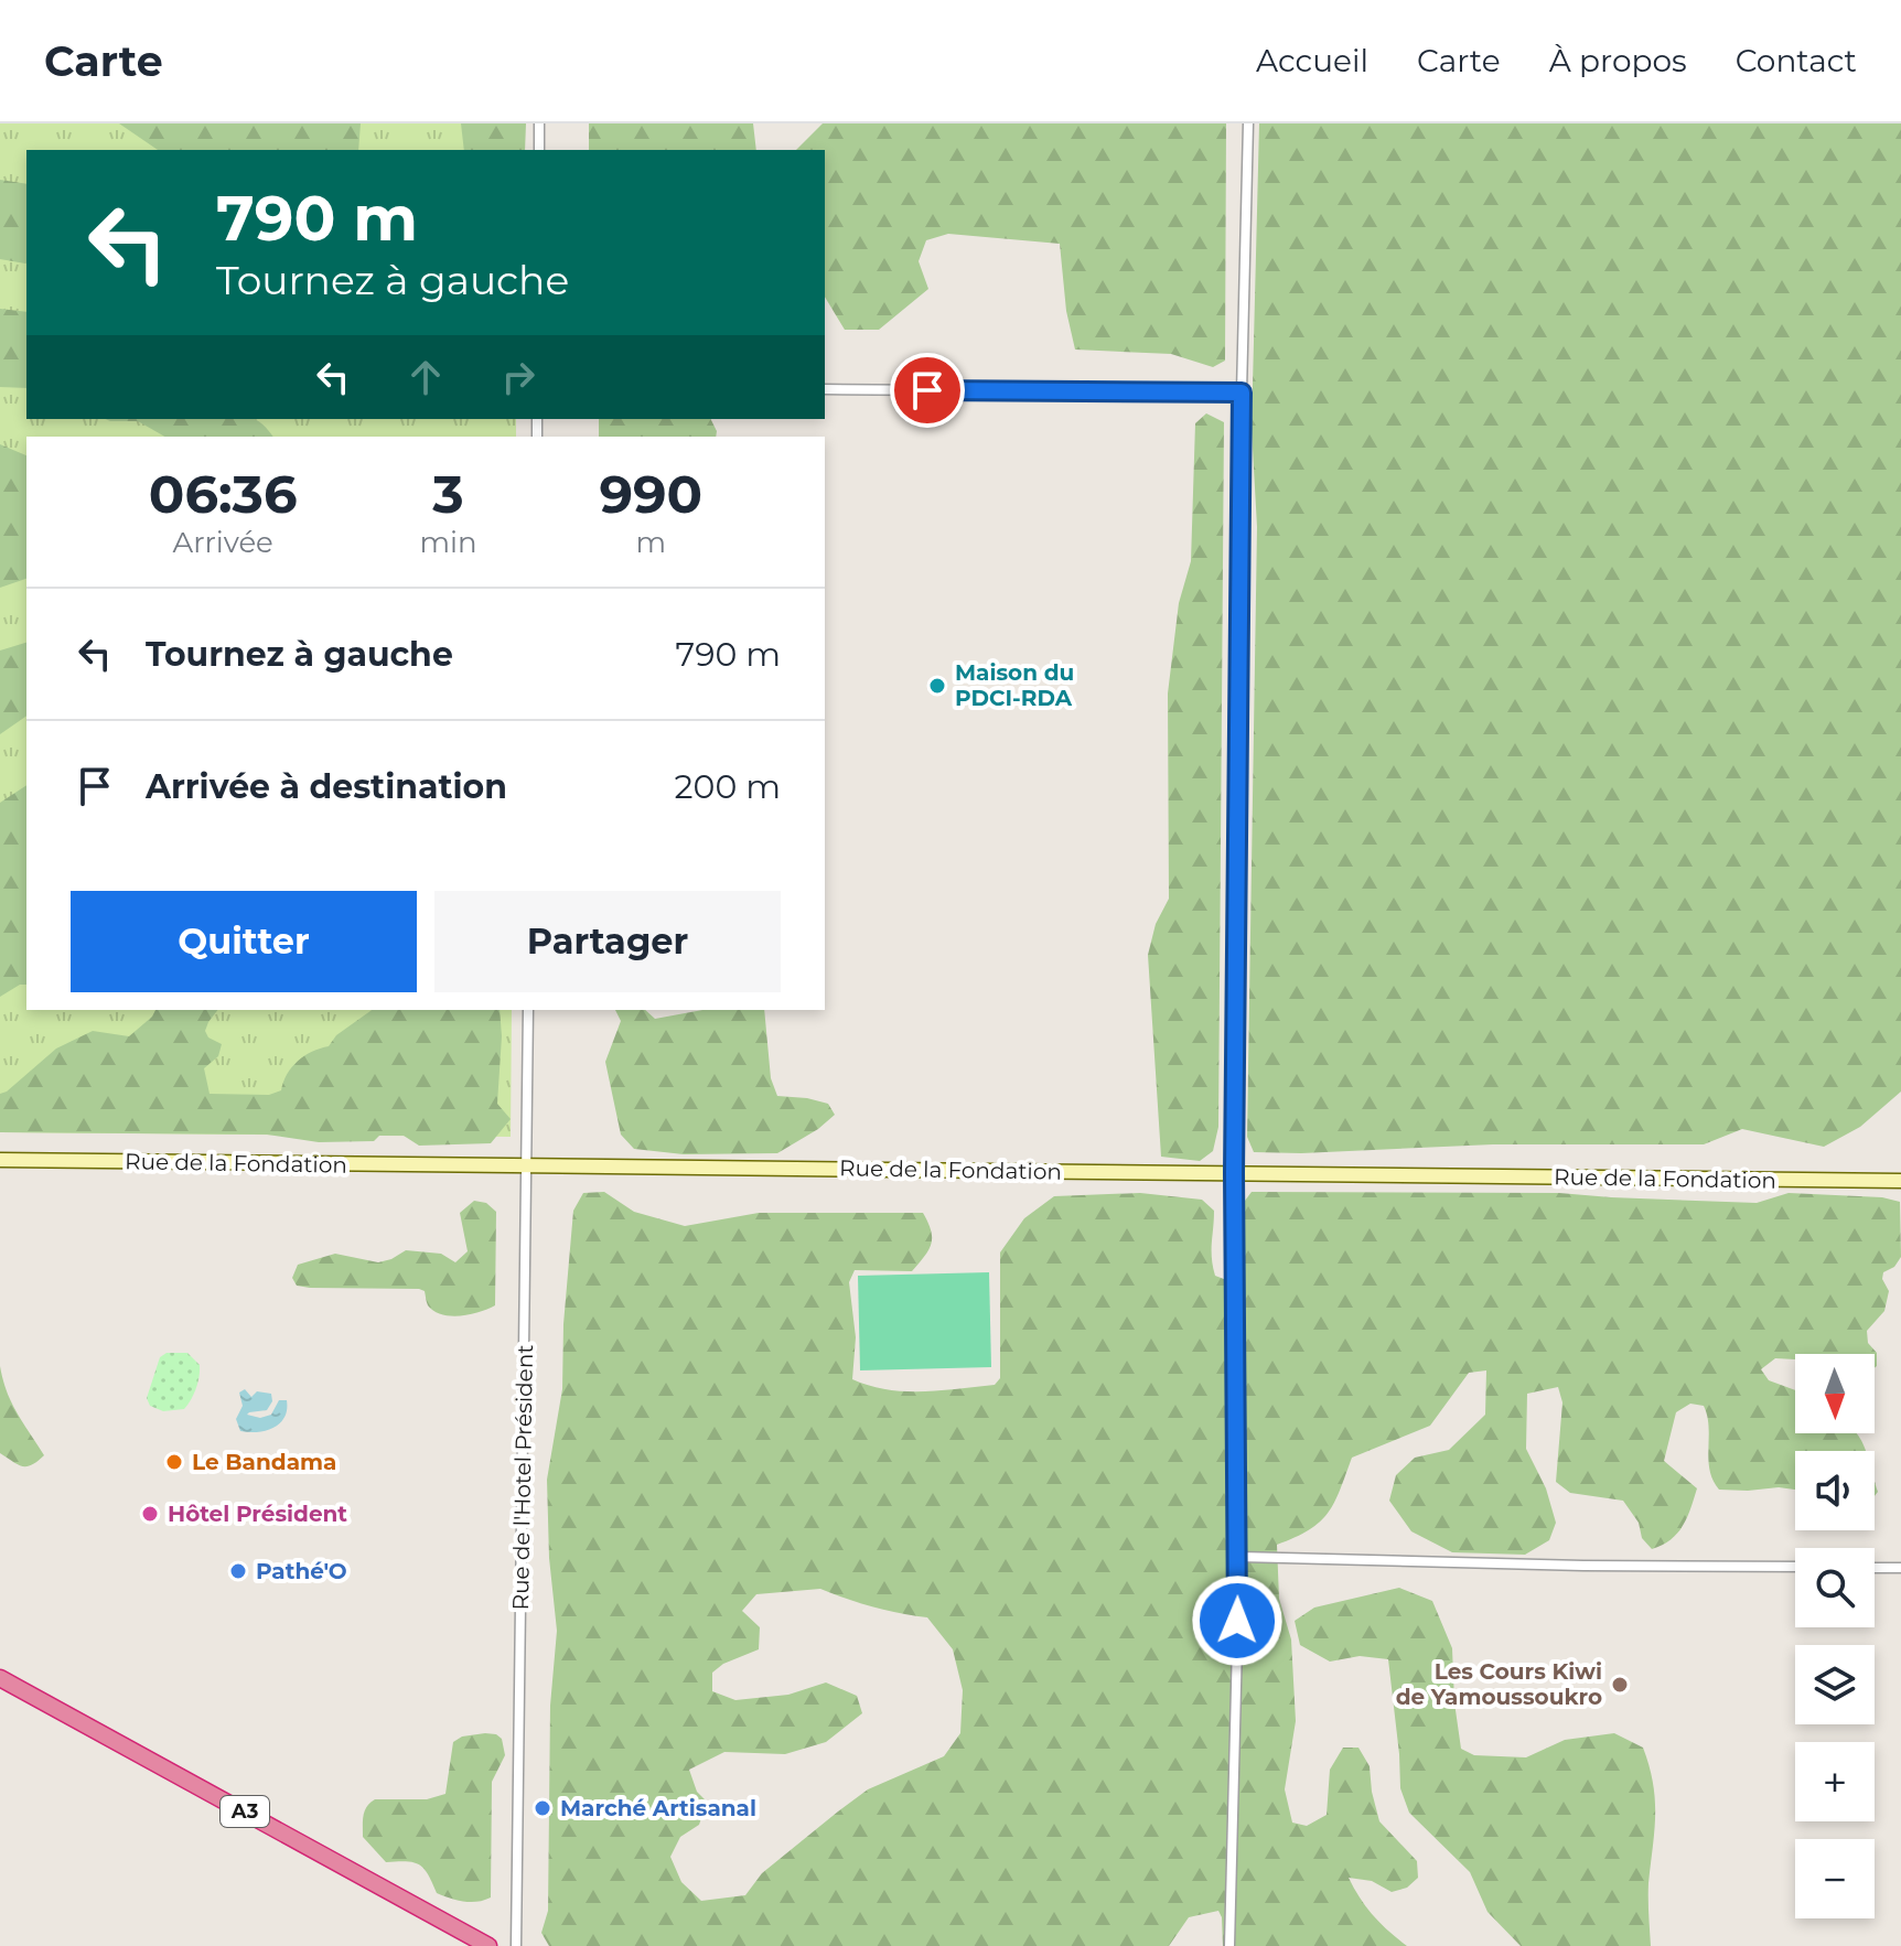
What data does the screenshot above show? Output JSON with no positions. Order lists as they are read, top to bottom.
{
  "streets": {
    "highway": ["A3"],
    "street": ["Rue de la Fondation", "Rue de l'Hotel Président"]
  },
  "crossings": [
    ["Rue de la Fondation", "Rue de l'Hotel Président"]
  ],
  "places": [
    "Maison du PDCI-RDA",
    "Le Bandama",
    "Hôtel Président",
    "Pathé'O",
    "Les Cours Kiwi de Yamoussoukro",
    "Marché Artisanal"
  ],
  "north": "bottom",
  "page": {
    "header": "Carte",
    "nav": [
      "Accueil",
      "Carte",
      "À propos",
      "Contact"
    ],
    "turn": ["790 m", "Tournez à gauche"],
    "eta": [
      "06:36",
      "Arrivée",
      "3",
      "min",
      "990",
      "m"
    ],
    "list": [
      {
        "name": "Tournez à gauche",
        "value": "790 m"
      },
      {
        "name": "Arrivée à destination",
        "value": "200 m"
      }
    ],
    "buttons": ["Quitter", "Partager"],
    "map_buttons": ["+", "−"]
  }
}
